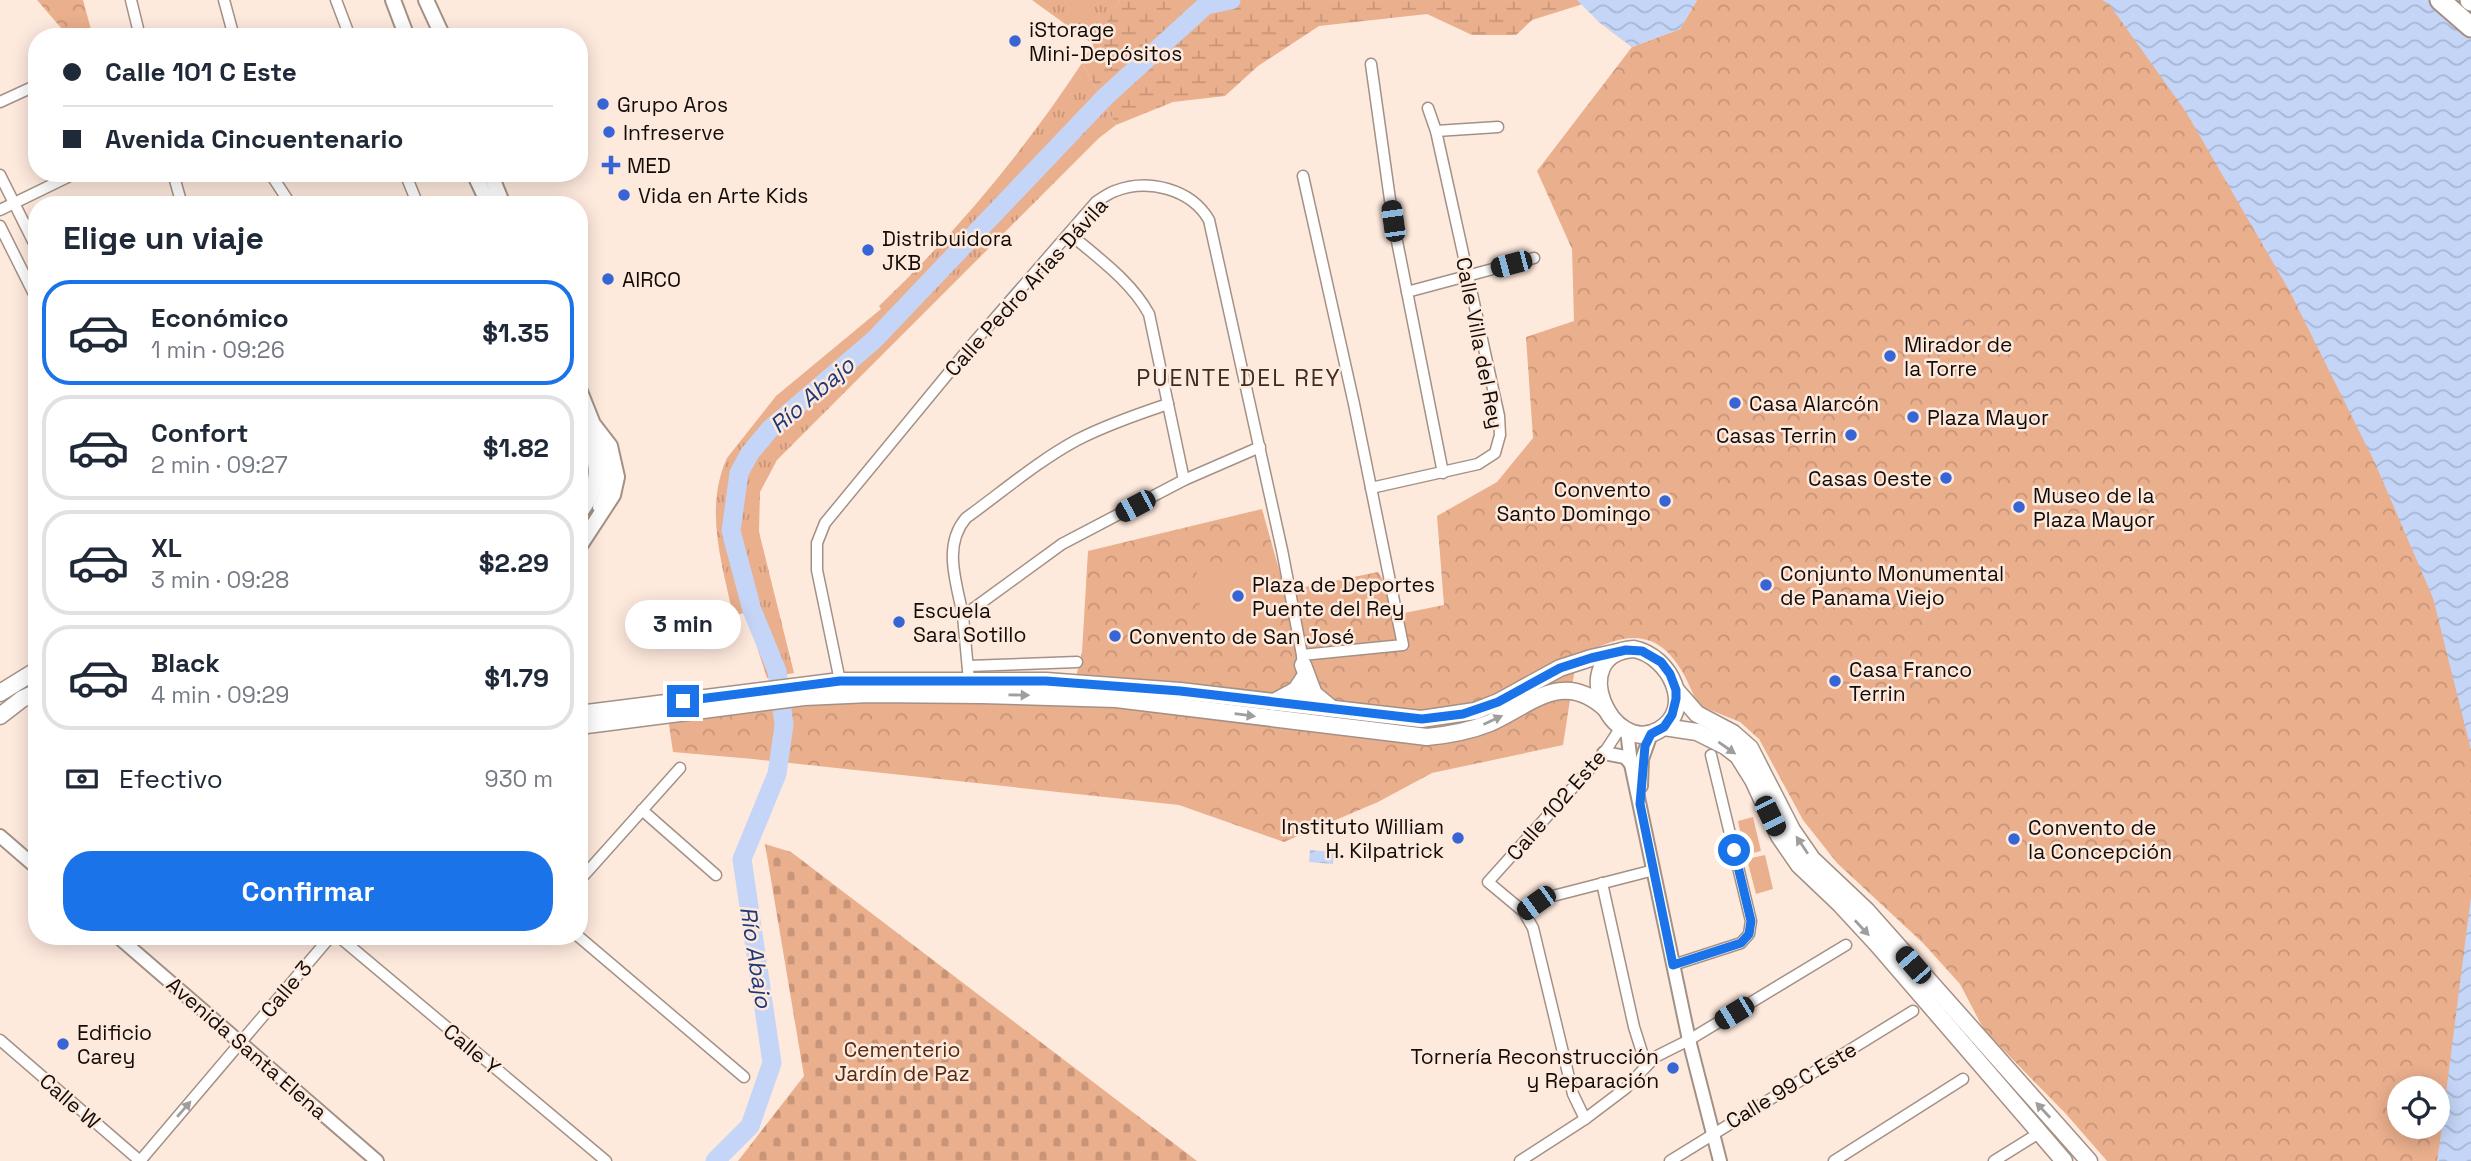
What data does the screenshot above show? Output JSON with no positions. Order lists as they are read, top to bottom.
{
  "streets": {
    "street": [
      "Calle Pedro Arias Dávila",
      "Calle Villa del Rey",
      "Calle 102 Este",
      "Calle 3",
      "Avenida Santa Elena",
      "Calle Y",
      "Calle 99 C Este",
      "Calle W"
    ]
  },
  "crossings": [
    ["Calle 3", "Avenida Santa Elena"],
    ["Calle 3", "Calle W"]
  ],
  "one_way": ["Calle 3"],
  "districts": ["PUENTE DEL REY"],
  "water": ["Río Abajo"],
  "parks": ["Cementerio Jardín de Paz"],
  "places": {
    "other": [
      "iStorage Mini-Depósitos",
      "Grupo Aros",
      "Infreserve",
      "Vida en Arte Kids",
      "Distribuidora JKB",
      "AIRCO",
      "Mirador de la Torre",
      "Casa Alarcón",
      "Plaza Mayor",
      "Casas Terrin",
      "Casas Oeste",
      "Convento Santo Domingo",
      "Museo de la Plaza Mayor",
      "Conjunto Monumental de Panama Viejo",
      "Plaza de Deportes Puente del Rey",
      "Escuela Sara Sotillo",
      "Convento de San José",
      "Casa Franco Terrin",
      "Instituto William H. Kilpatrick",
      "Convento de la Concepción",
      "Edificio Carey",
      "Tornería Reconstrucción y Reparación"
    ],
    "health": ["MED"]
  },
  "page": {
    "banner": ["Calle 101 C Este", "Avenida Cincuentenario"],
    "heading": "Elige un viaje",
    "list": [
      {
        "name": "Económico",
        "note": "1 min · 09:26",
        "value": "$1.35"
      },
      {
        "name": "Confort",
        "note": "2 min · 09:27",
        "value": "$1.82"
      },
      {
        "name": "XL",
        "note": "3 min · 09:28",
        "value": "$2.29"
      },
      {
        "name": "Black",
        "note": "4 min · 09:29",
        "value": "$1.79"
      }
    ],
    "bubble": "3 min",
    "pay": ["Efectivo", "930 m"],
    "buttons": "Confirmar"
  }
}
